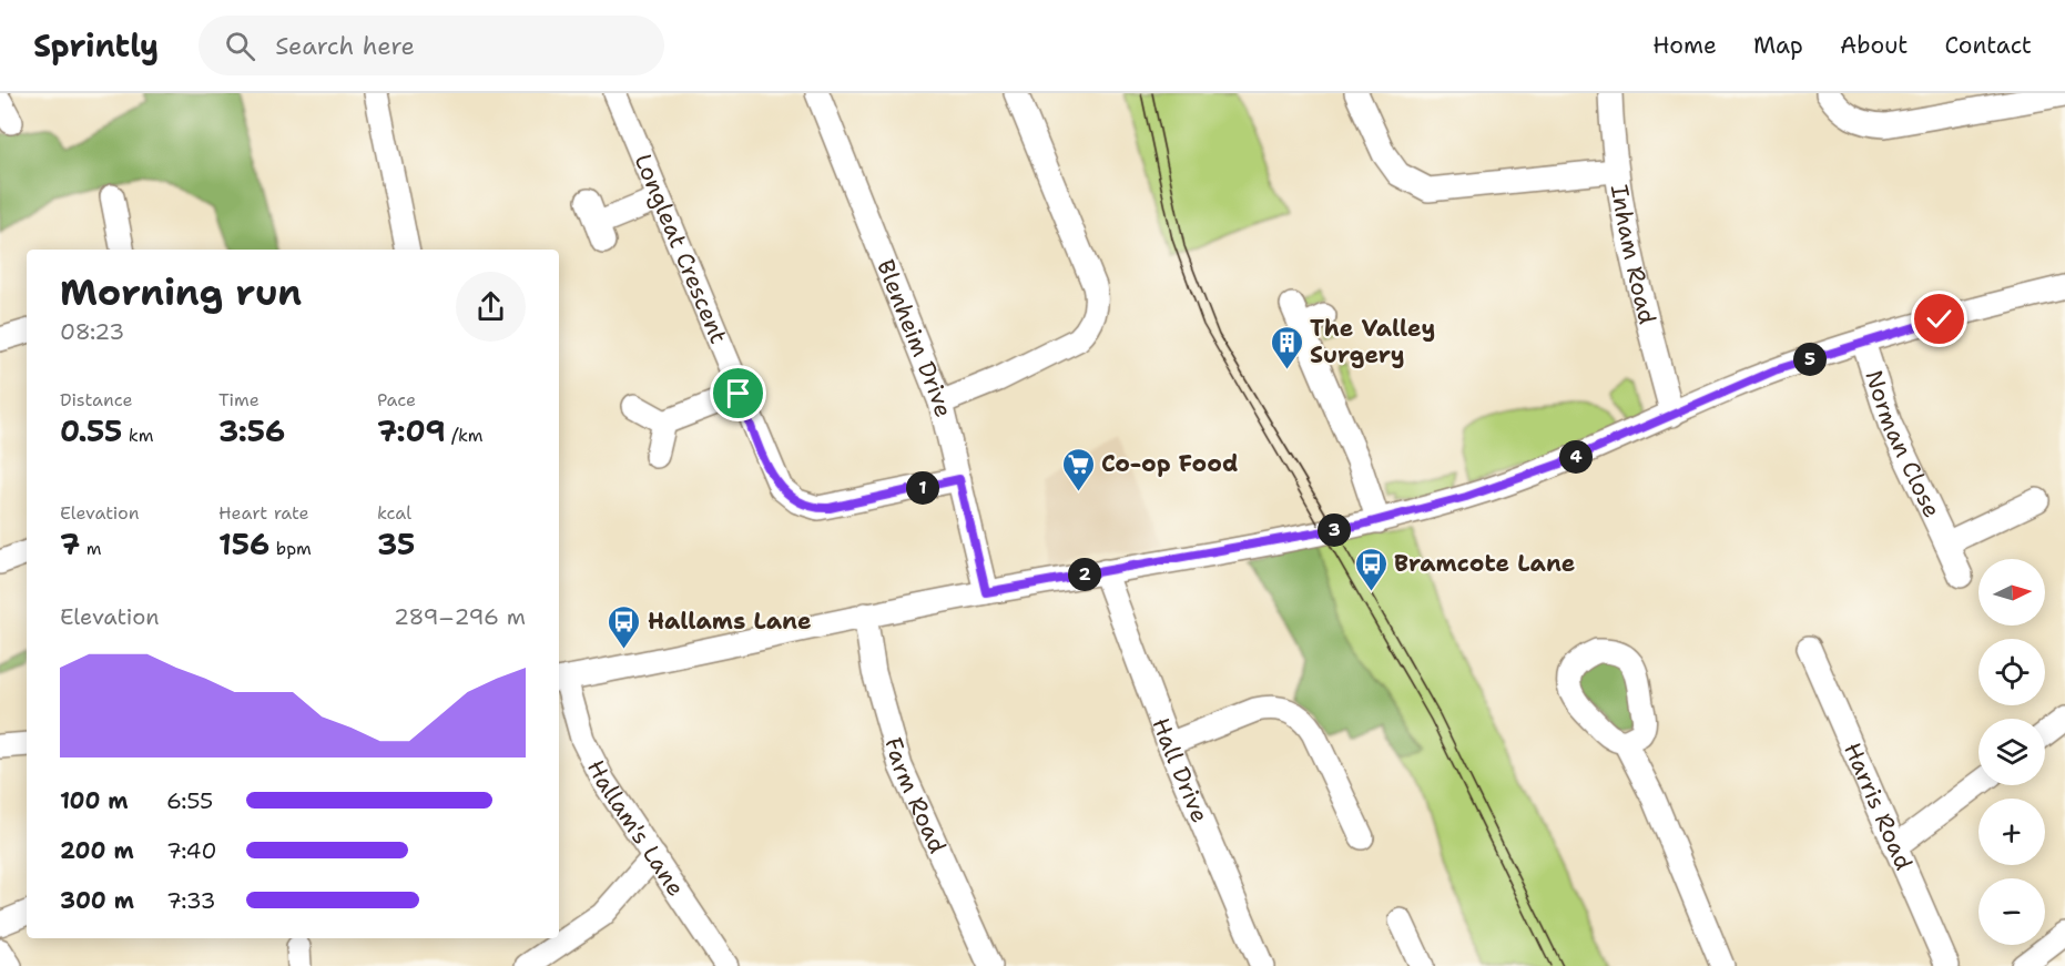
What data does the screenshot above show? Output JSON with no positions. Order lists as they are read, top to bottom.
{
  "streets": {
    "street": [
      "Longleat Crescent",
      "Inham Road",
      "Blenheim Drive",
      "Norman Close",
      "Hall Drive",
      "Farm Road",
      "Harris Road",
      "Hallam's Lane"
    ]
  },
  "crossings": [
    ["Longleat Crescent", "Blenheim Drive"]
  ],
  "places": {
    "building": ["The Valley Surgery"],
    "supermarket": ["Co-op Food"],
    "bus stop": ["Bramcote Lane", "Hallams Lane"]
  },
  "north": "right",
  "page": {
    "header": "Sprintly",
    "search": "Search here",
    "nav": [
      "Home",
      "Map",
      "About",
      "Contact"
    ],
    "heading": ["Morning run", "08:23"],
    "pins": [
      "5",
      "4",
      "1",
      "3",
      "2"
    ],
    "stats": [
      ["Distance", "0.55 km"],
      ["Time", "3:56"],
      ["Pace", "7:09 /km"],
      ["Elevation", "7 m"],
      ["Heart rate", "156 bpm"],
      ["kcal", "35"]
    ],
    "map_buttons": ["+", "−"],
    "chart": ["Elevation", "289–296 m"],
    "list": [
      {
        "name": "100 m",
        "note": "6:55"
      },
      {
        "name": "200 m",
        "note": "7:40"
      },
      {
        "name": "300 m",
        "note": "7:33"
      }
    ]
  }
}
